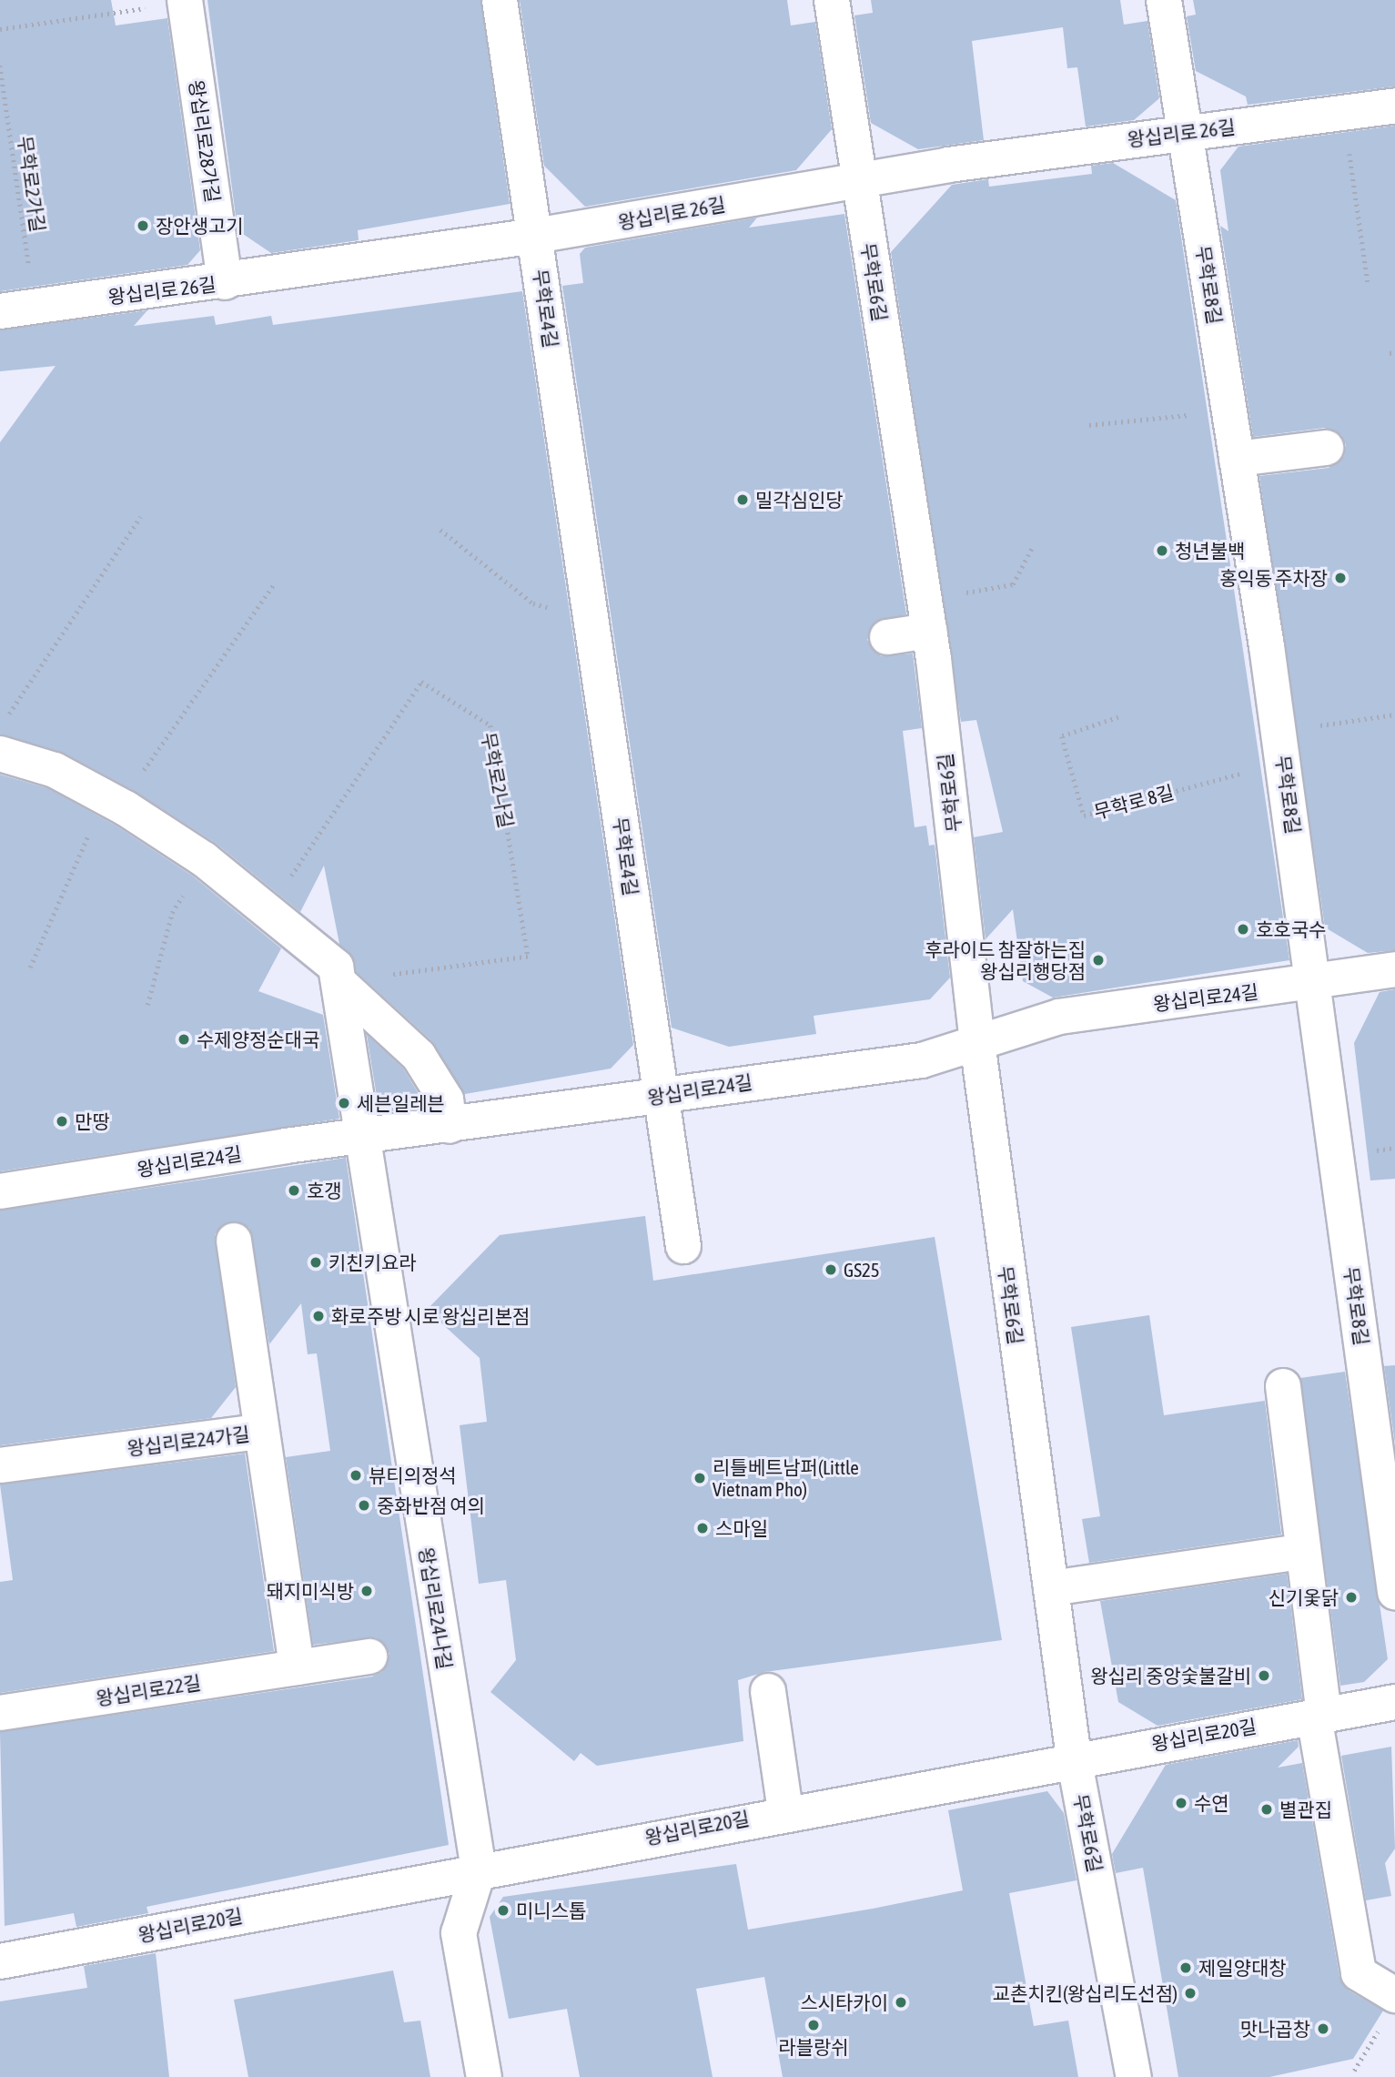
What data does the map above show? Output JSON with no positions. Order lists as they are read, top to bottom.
{
  "streets": {
    "street": [
      "왕십리로 26길",
      "왕십리로28가길",
      "무학로6길",
      "무학로8길",
      "무학로4길",
      "왕십리로24길",
      "왕십리로24가길",
      "왕십리로24나길",
      "왕십리로22길",
      "왕십리로20길"
    ],
    "path": ["무학로2가길", "무학로2나길", "무학로 8길"]
  },
  "crossings": [
    ["왕십리로 26길", "왕십리로28가길"],
    ["왕십리로 26길", "무학로2가길"],
    ["왕십리로 26길", "무학로6길"],
    ["왕십리로 26길", "무학로8길"],
    ["왕십리로 26길", "무학로4길"],
    ["무학로6길", "왕십리로24길"],
    ["무학로6길", "왕십리로20길"],
    ["무학로8길", "무학로 8길"],
    ["무학로8길", "왕십리로24길"],
    ["무학로4길", "왕십리로24길"],
    ["왕십리로24길", "왕십리로24나길"],
    ["왕십리로24나길", "왕십리로20길"]
  ],
  "places": [
    "장안생고기",
    "밀각심인당",
    "청년불백",
    "홍익동 주차장",
    "호호국수",
    "후라이드 참잘하는집 왕십리행당점",
    "수제양정순대국",
    "세븐일레븐",
    "만땅",
    "호갱",
    "키친키요라",
    "GS25",
    "화로주방 시로 왕십리본점",
    "뷰티의정석",
    "리틀베트남퍼(Little Vietnam Pho)",
    "중화반점 여의",
    "스마일",
    "돼지미식방",
    "신기옻닭",
    "왕십리 중앙숯불갈비",
    "수연",
    "별관집",
    "미니스톱",
    "제일양대창",
    "교촌치킨(왕십리도선점)",
    "스시타카이",
    "라블랑쉬",
    "맛나곱창"
  ]
}
